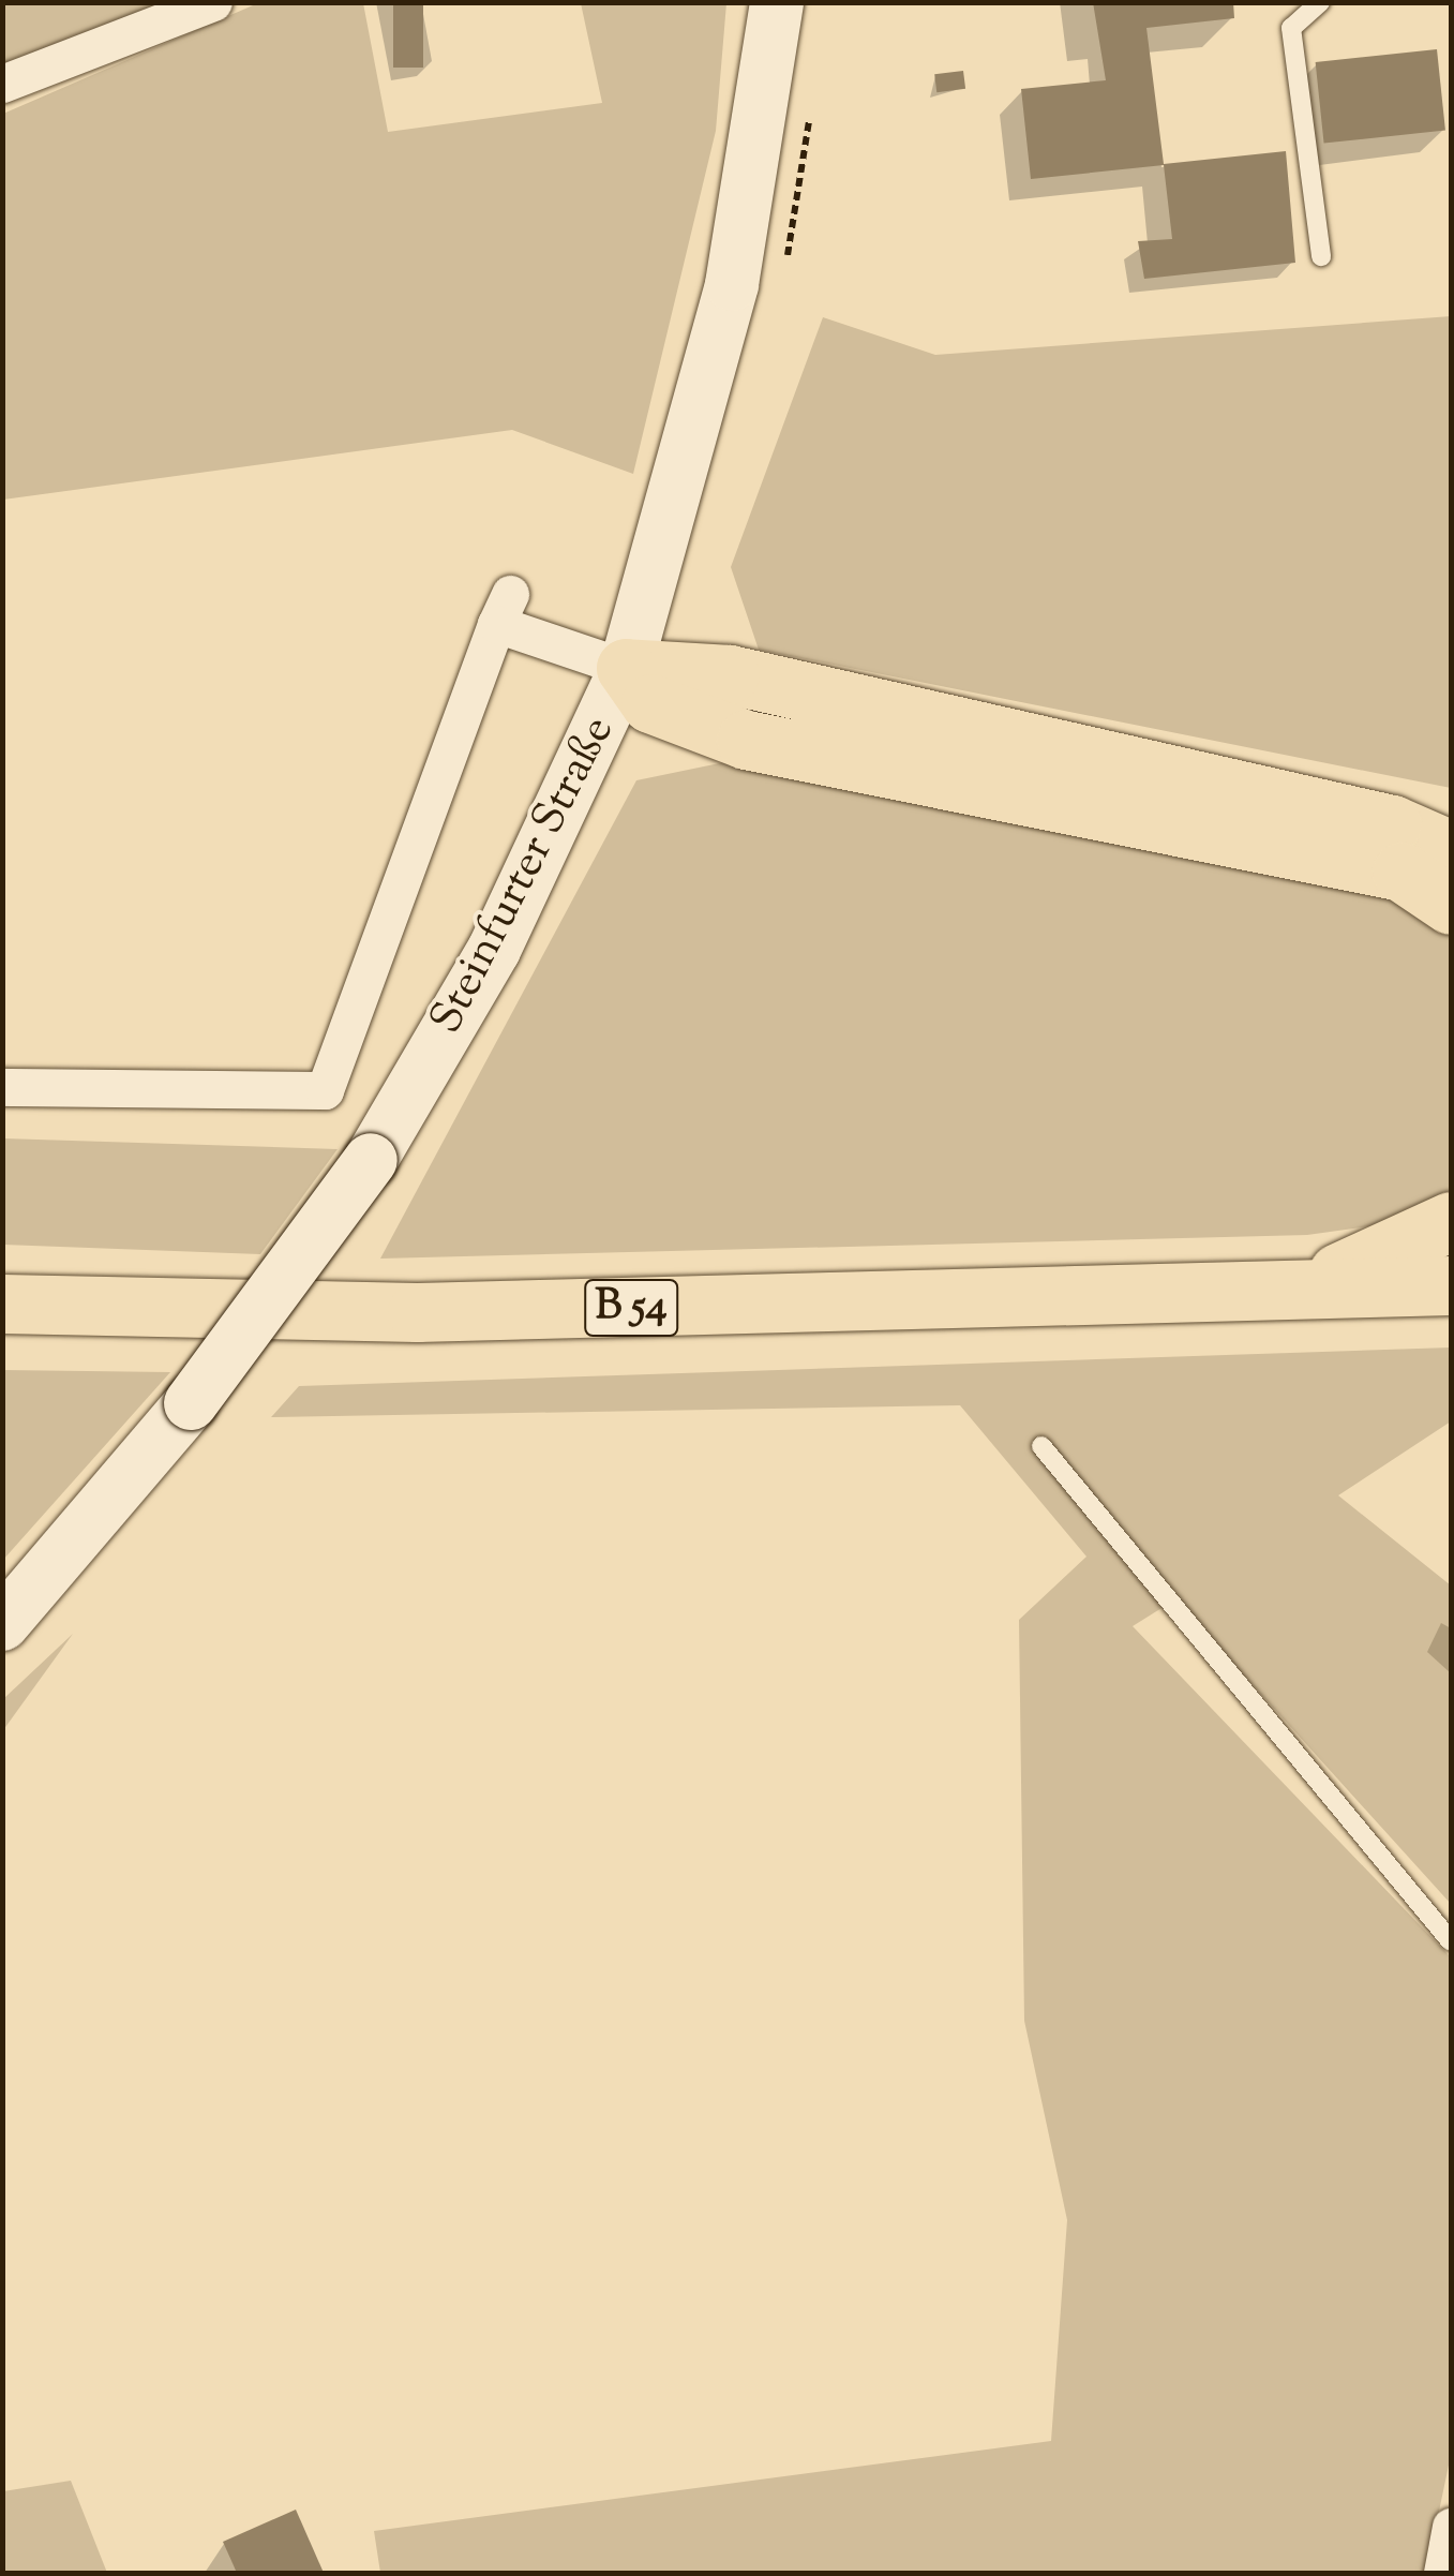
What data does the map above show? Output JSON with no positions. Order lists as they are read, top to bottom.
{
  "streets": {
    "highway": ["B 54"],
    "main road": ["Steinfurter Straße"]
  }
}
